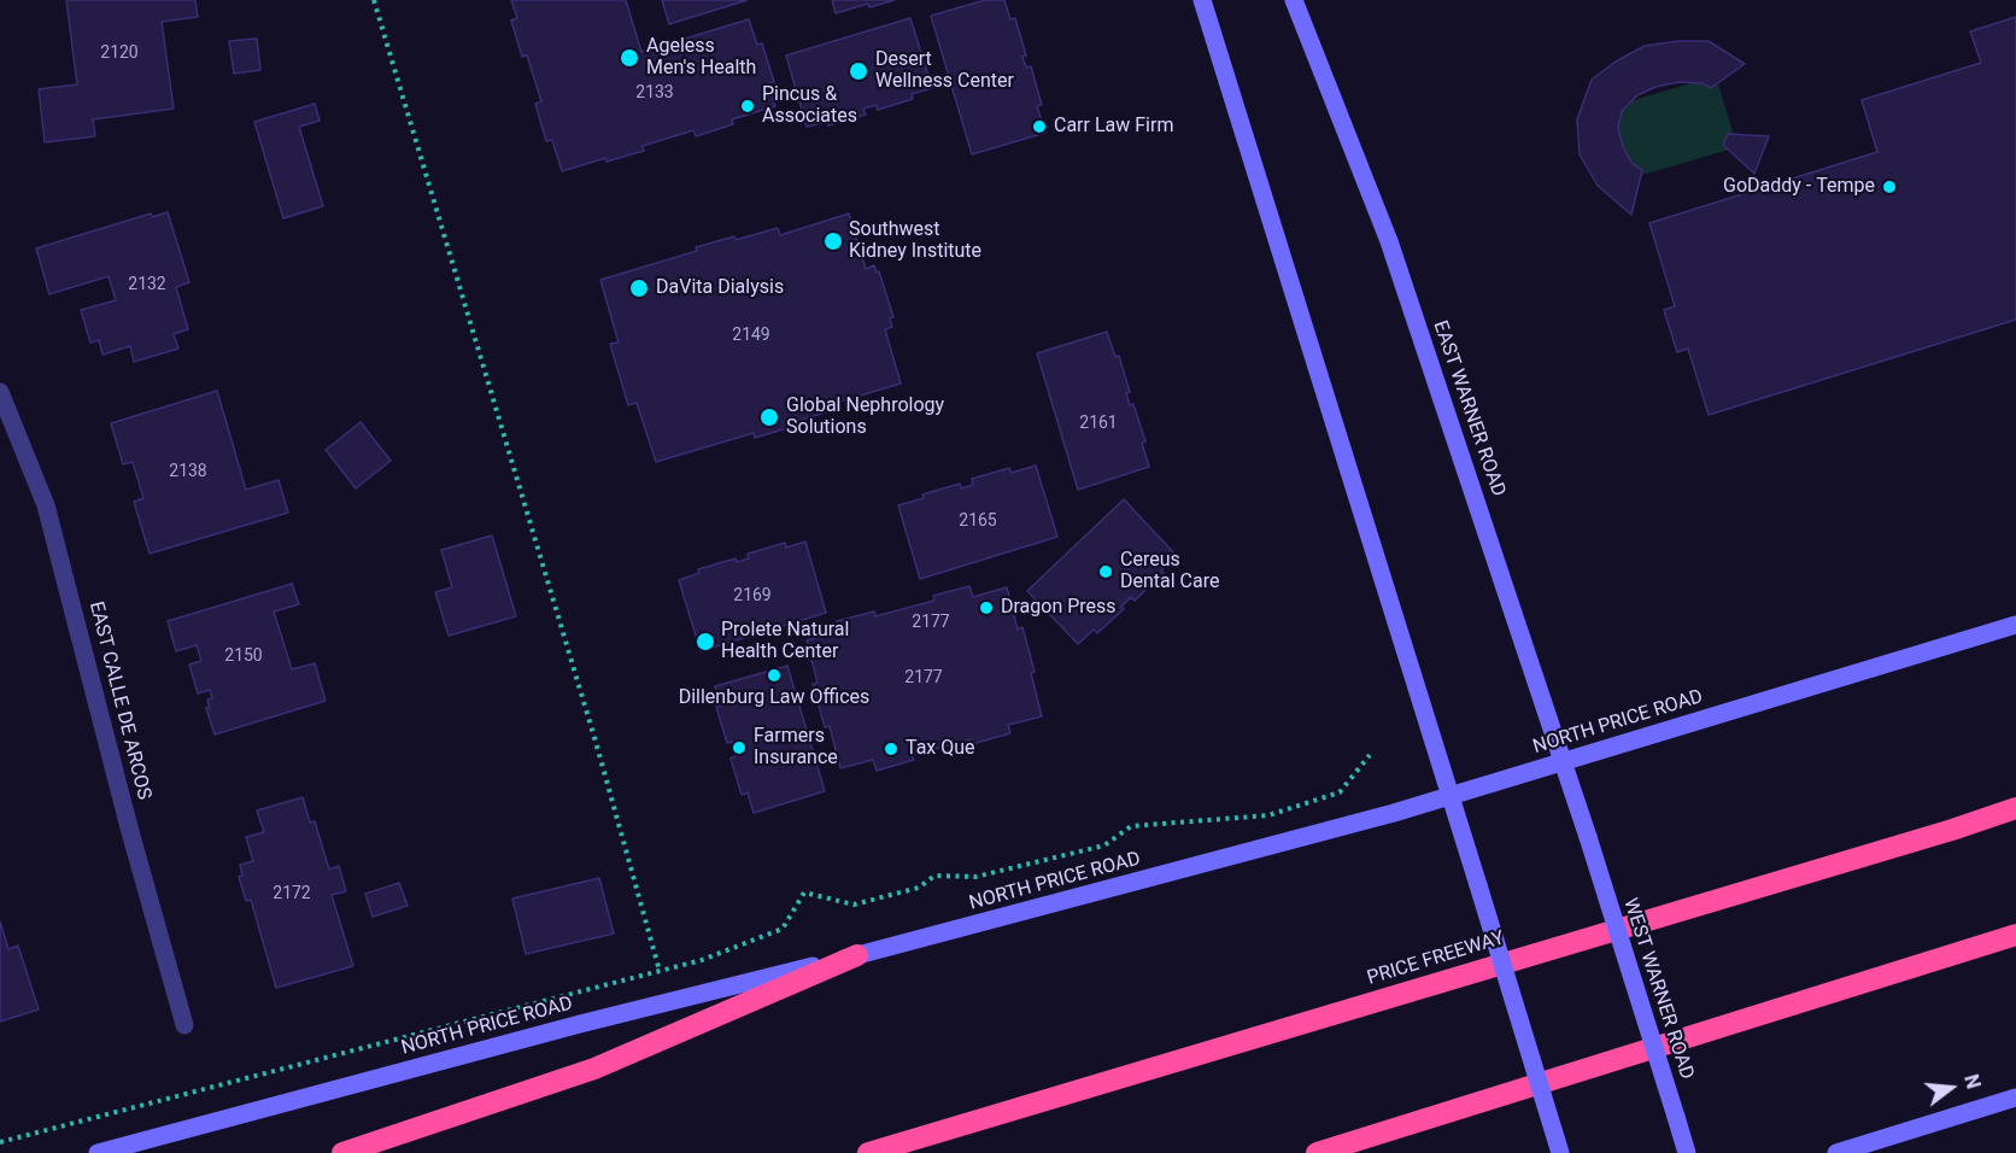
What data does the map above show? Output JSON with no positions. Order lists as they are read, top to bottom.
{
  "streets": {
    "highway": ["PRICE FREEWAY"],
    "main road": ["EAST WARNER ROAD", "NORTH PRICE ROAD", "WEST WARNER ROAD"],
    "street": ["EAST CALLE DE ARCOS"]
  },
  "crossings": [
    ["EAST WARNER ROAD", "NORTH PRICE ROAD"],
    ["EAST WARNER ROAD", "WEST WARNER ROAD"]
  ],
  "places": [
    "Ageless Men's Health",
    "Desert Wellness Center",
    "Pincus & Associates",
    "Carr Law Firm",
    "GoDaddy - Tempe",
    "Southwest Kidney Institute",
    "DaVita Dialysis",
    "Global Nephrology Solutions",
    "Cereus Dental Care",
    "Dragon Press",
    "Prolete Natural Health Center",
    "Dillenburg Law Offices",
    "Farmers Insurance",
    "Tax Que"
  ],
  "house_numbers": [
    "2120",
    "2133",
    "2132",
    "2149",
    "2161",
    "2138",
    "2165",
    "2169",
    "2177",
    "2150",
    "2177",
    "2172"
  ],
  "north": "right"
}
